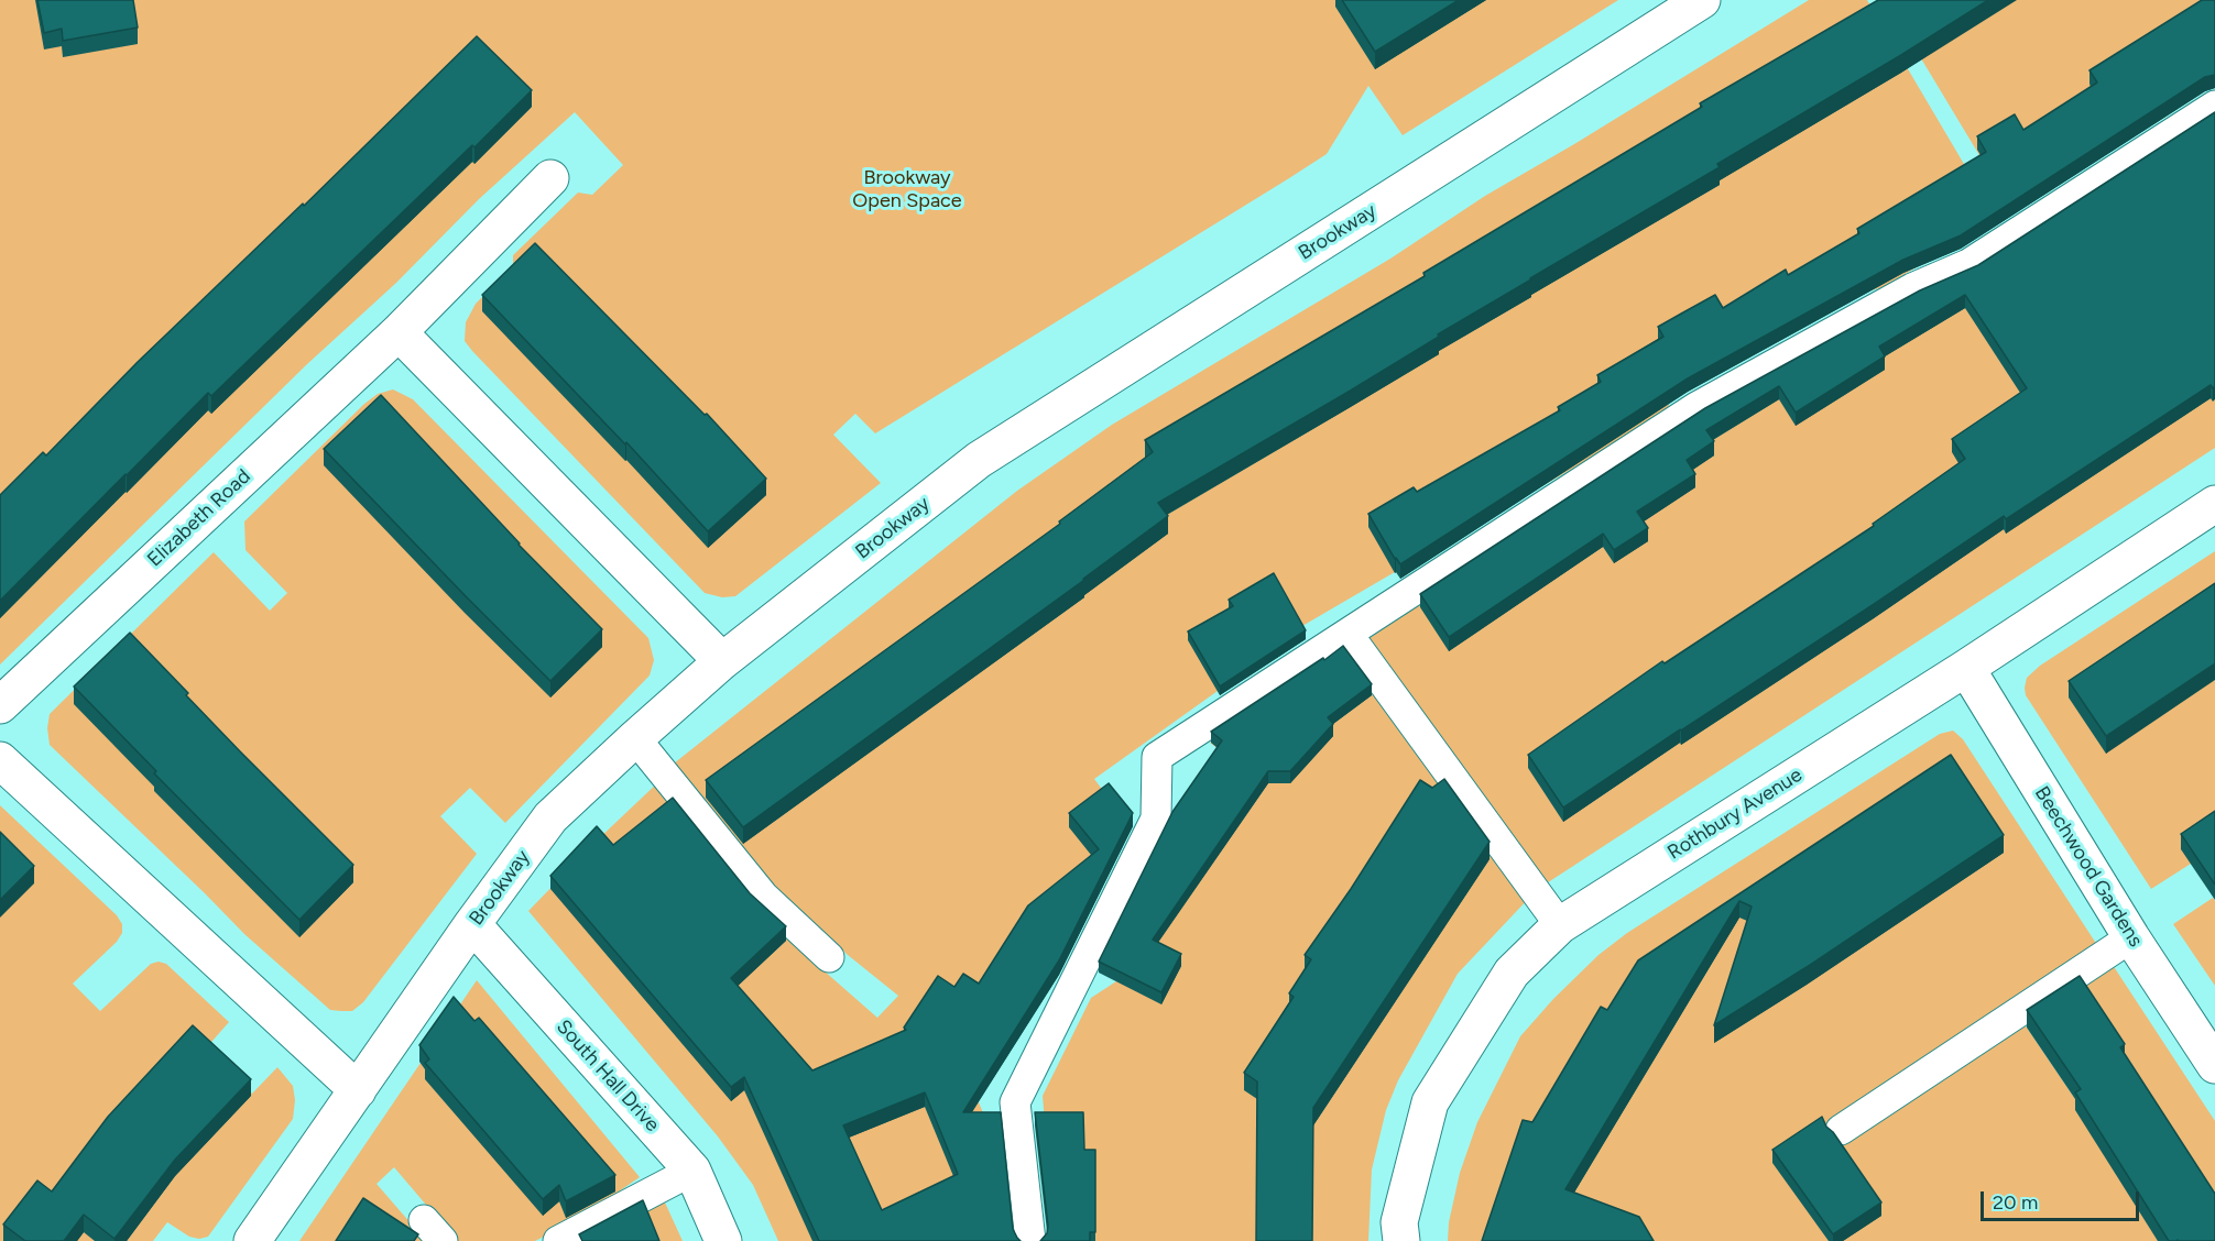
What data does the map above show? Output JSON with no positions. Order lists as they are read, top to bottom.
{
  "streets": {
    "street": [
      "Brookway",
      "Elizabeth Road",
      "Rothbury Avenue",
      "Beechwood Gardens",
      "South Hall Drive"
    ]
  },
  "crossings": [
    ["Brookway", "South Hall Drive"],
    ["Rothbury Avenue", "Beechwood Gardens"]
  ],
  "parks": ["Brookway Open Space"],
  "scale_bar": "20 m"
}
